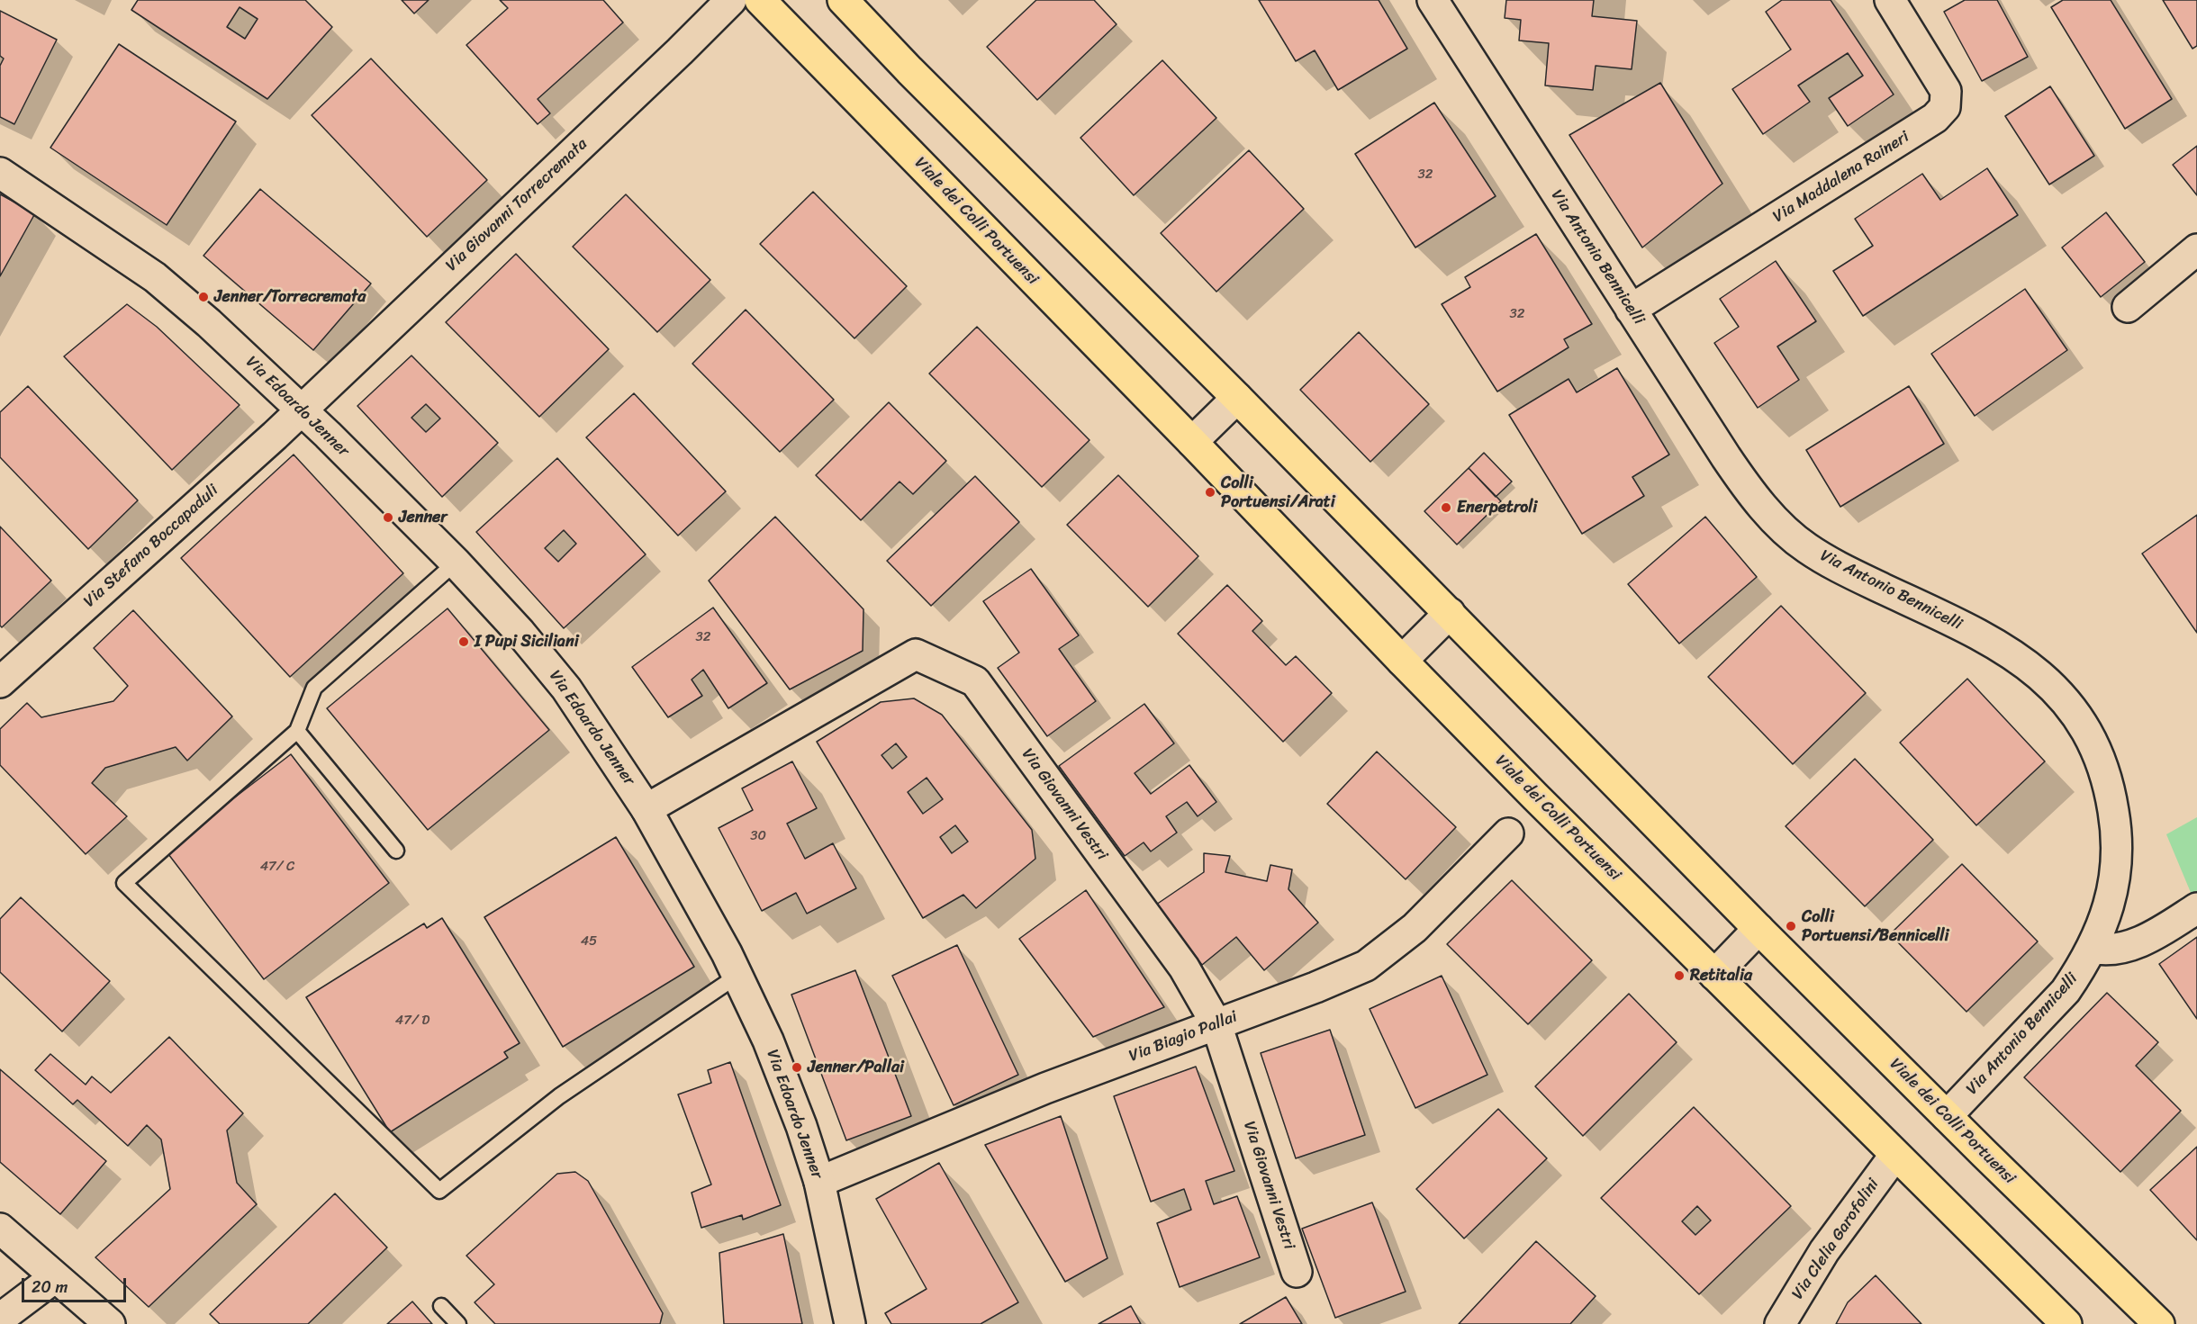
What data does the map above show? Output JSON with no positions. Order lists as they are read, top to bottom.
{
  "streets": {
    "main road": ["Viale dei Colli Portuensi"],
    "street": [
      "Via Maddalena Raineri",
      "Via Giovanni Torrecremata",
      "Via Antonio Bennicelli",
      "Via Edoardo Jenner",
      "Via Stefano Boccapaduli",
      "Via Giovanni Vestri",
      "Via Biagio Pallai",
      "Via Clelia Garofolini"
    ]
  },
  "crossings": [
    ["Via Maddalena Raineri", "Via Antonio Bennicelli"],
    ["Via Giovanni Torrecremata", "Via Edoardo Jenner"],
    ["Via Giovanni Torrecremata", "Via Stefano Boccapaduli"],
    ["Viale dei Colli Portuensi", "Via Antonio Bennicelli"],
    ["Viale dei Colli Portuensi", "Via Clelia Garofolini"],
    ["Via Edoardo Jenner", "Via Stefano Boccapaduli"],
    ["Via Edoardo Jenner", "Via Giovanni Vestri"],
    ["Via Edoardo Jenner", "Via Biagio Pallai"],
    ["Via Giovanni Vestri", "Via Biagio Pallai"]
  ],
  "places": [
    "Jenner/Torrecremata",
    "Colli Portuensi/Arati",
    "Enerpetroli",
    "Jenner",
    "I Pupi Siciliani",
    "Colli Portuensi/Bennicelli",
    "Retitalia",
    "Jenner/Pallai"
  ],
  "house_numbers": [
    "32",
    "32",
    "32",
    "30",
    "47/ C",
    "45",
    "47/ D"
  ],
  "scale_bar": "20 m"
}
